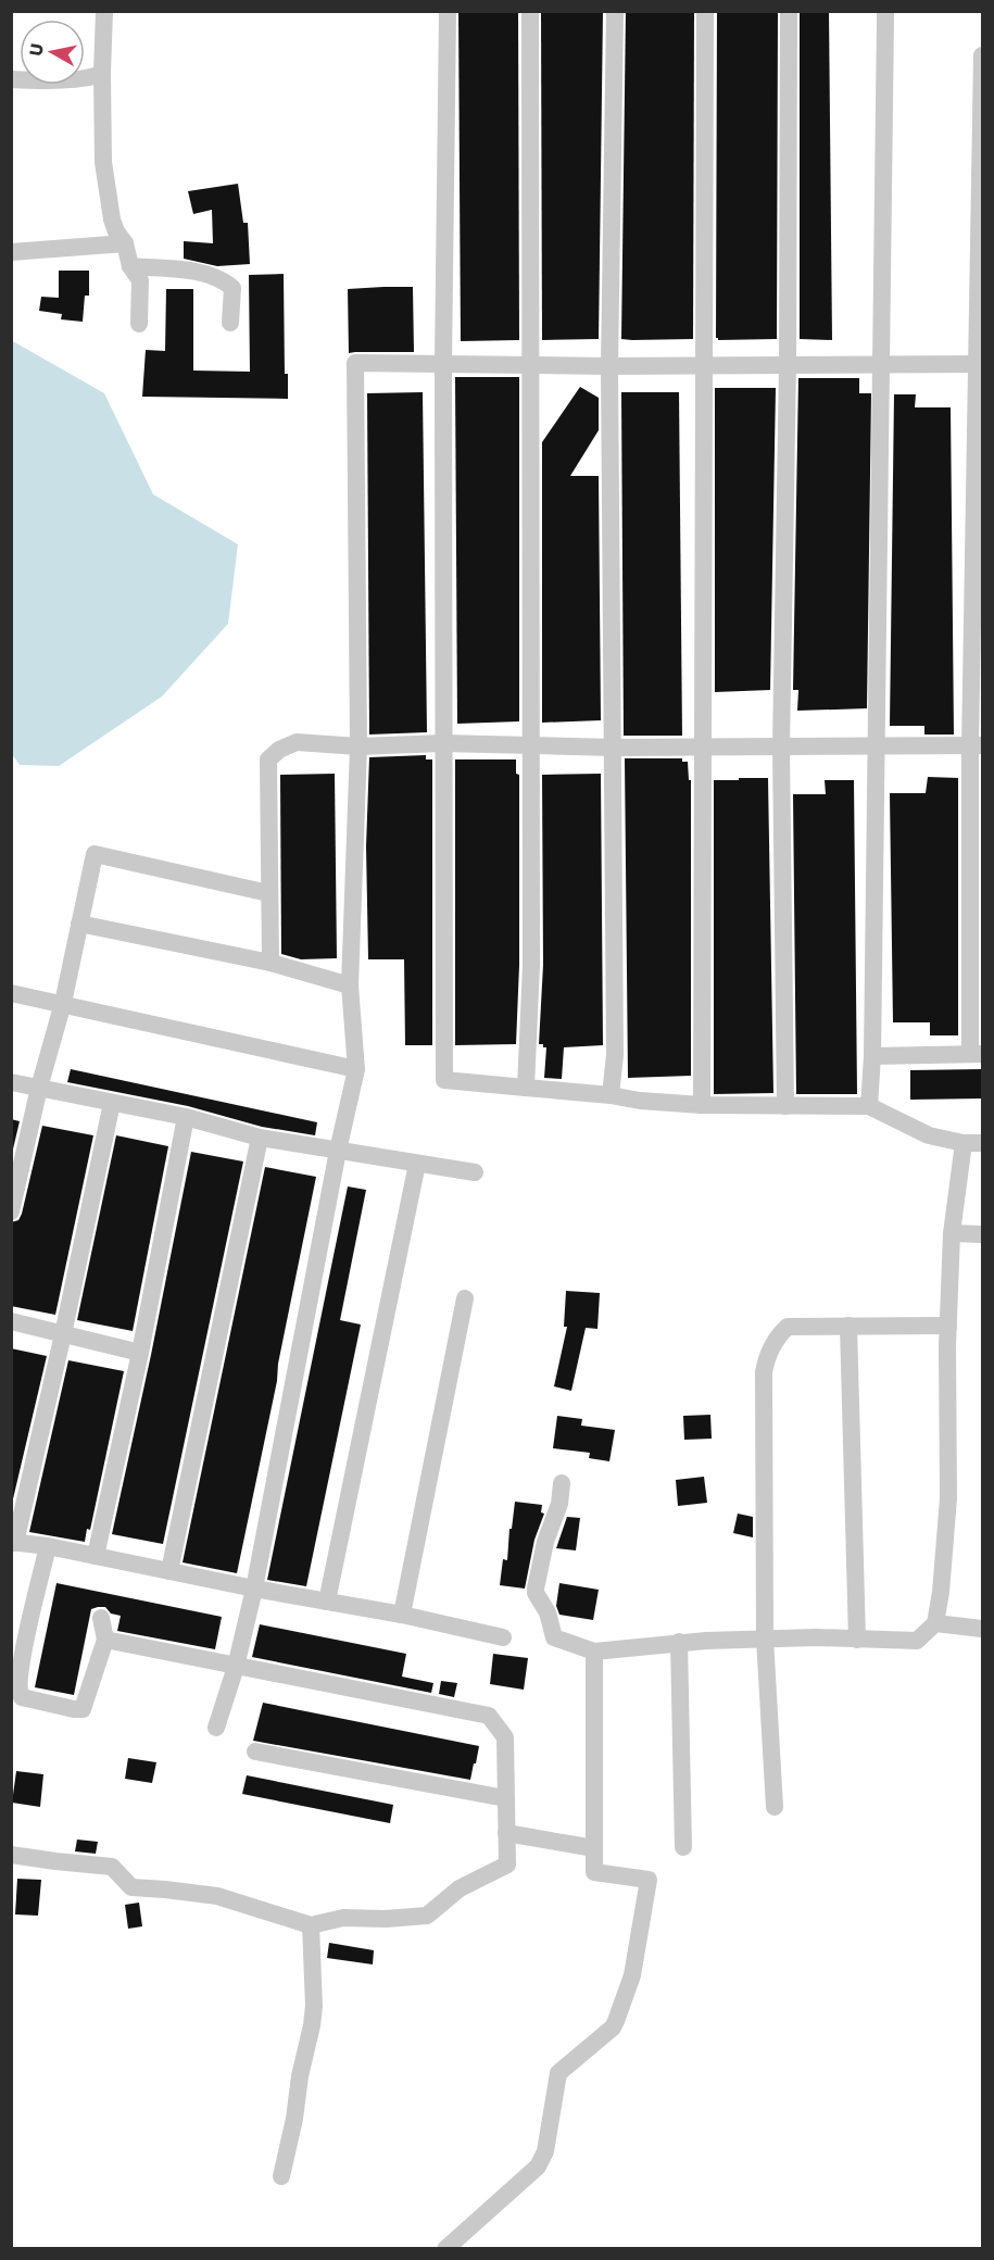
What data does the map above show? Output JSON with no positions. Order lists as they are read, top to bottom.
{
  "north": "left"
}
